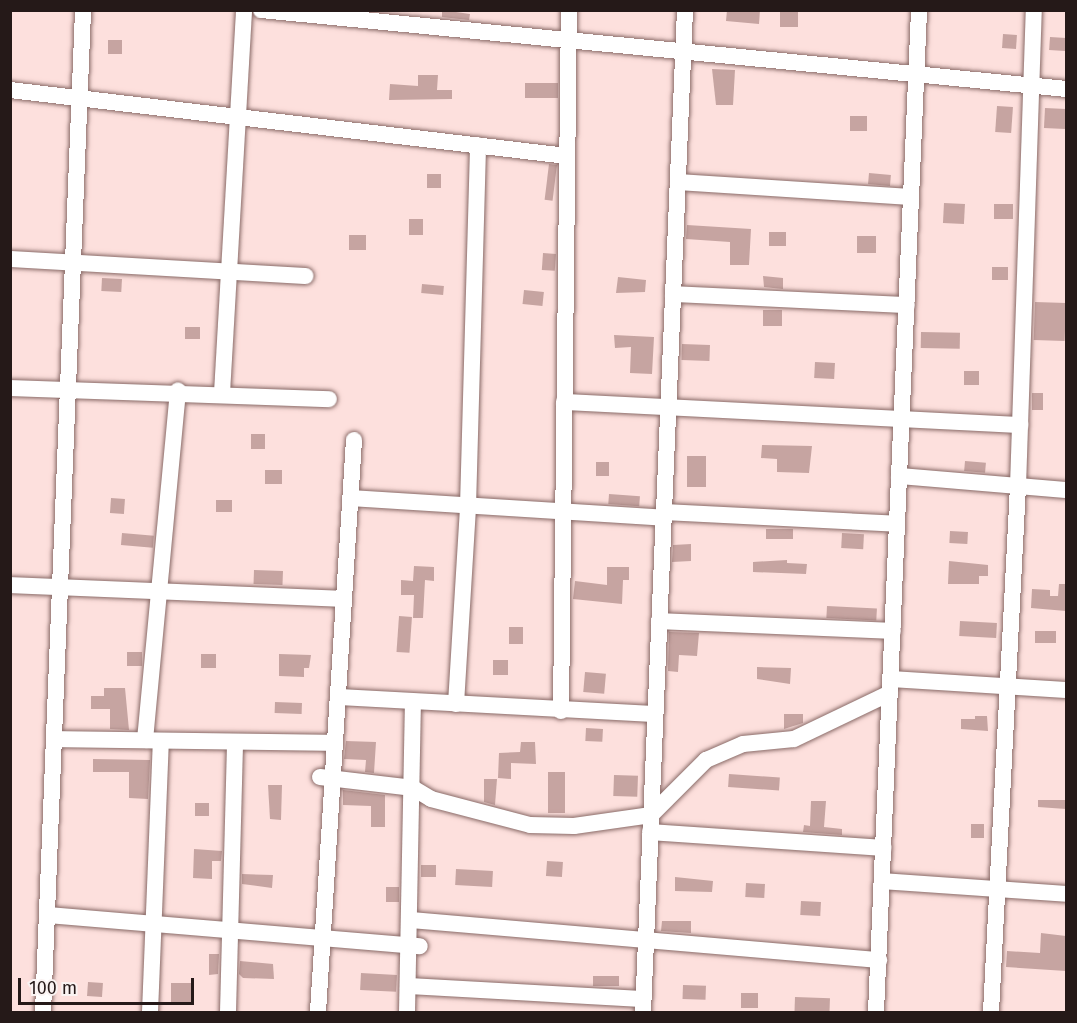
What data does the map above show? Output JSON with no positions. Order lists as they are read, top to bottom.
{
  "scale_bar": "100 m"
}
